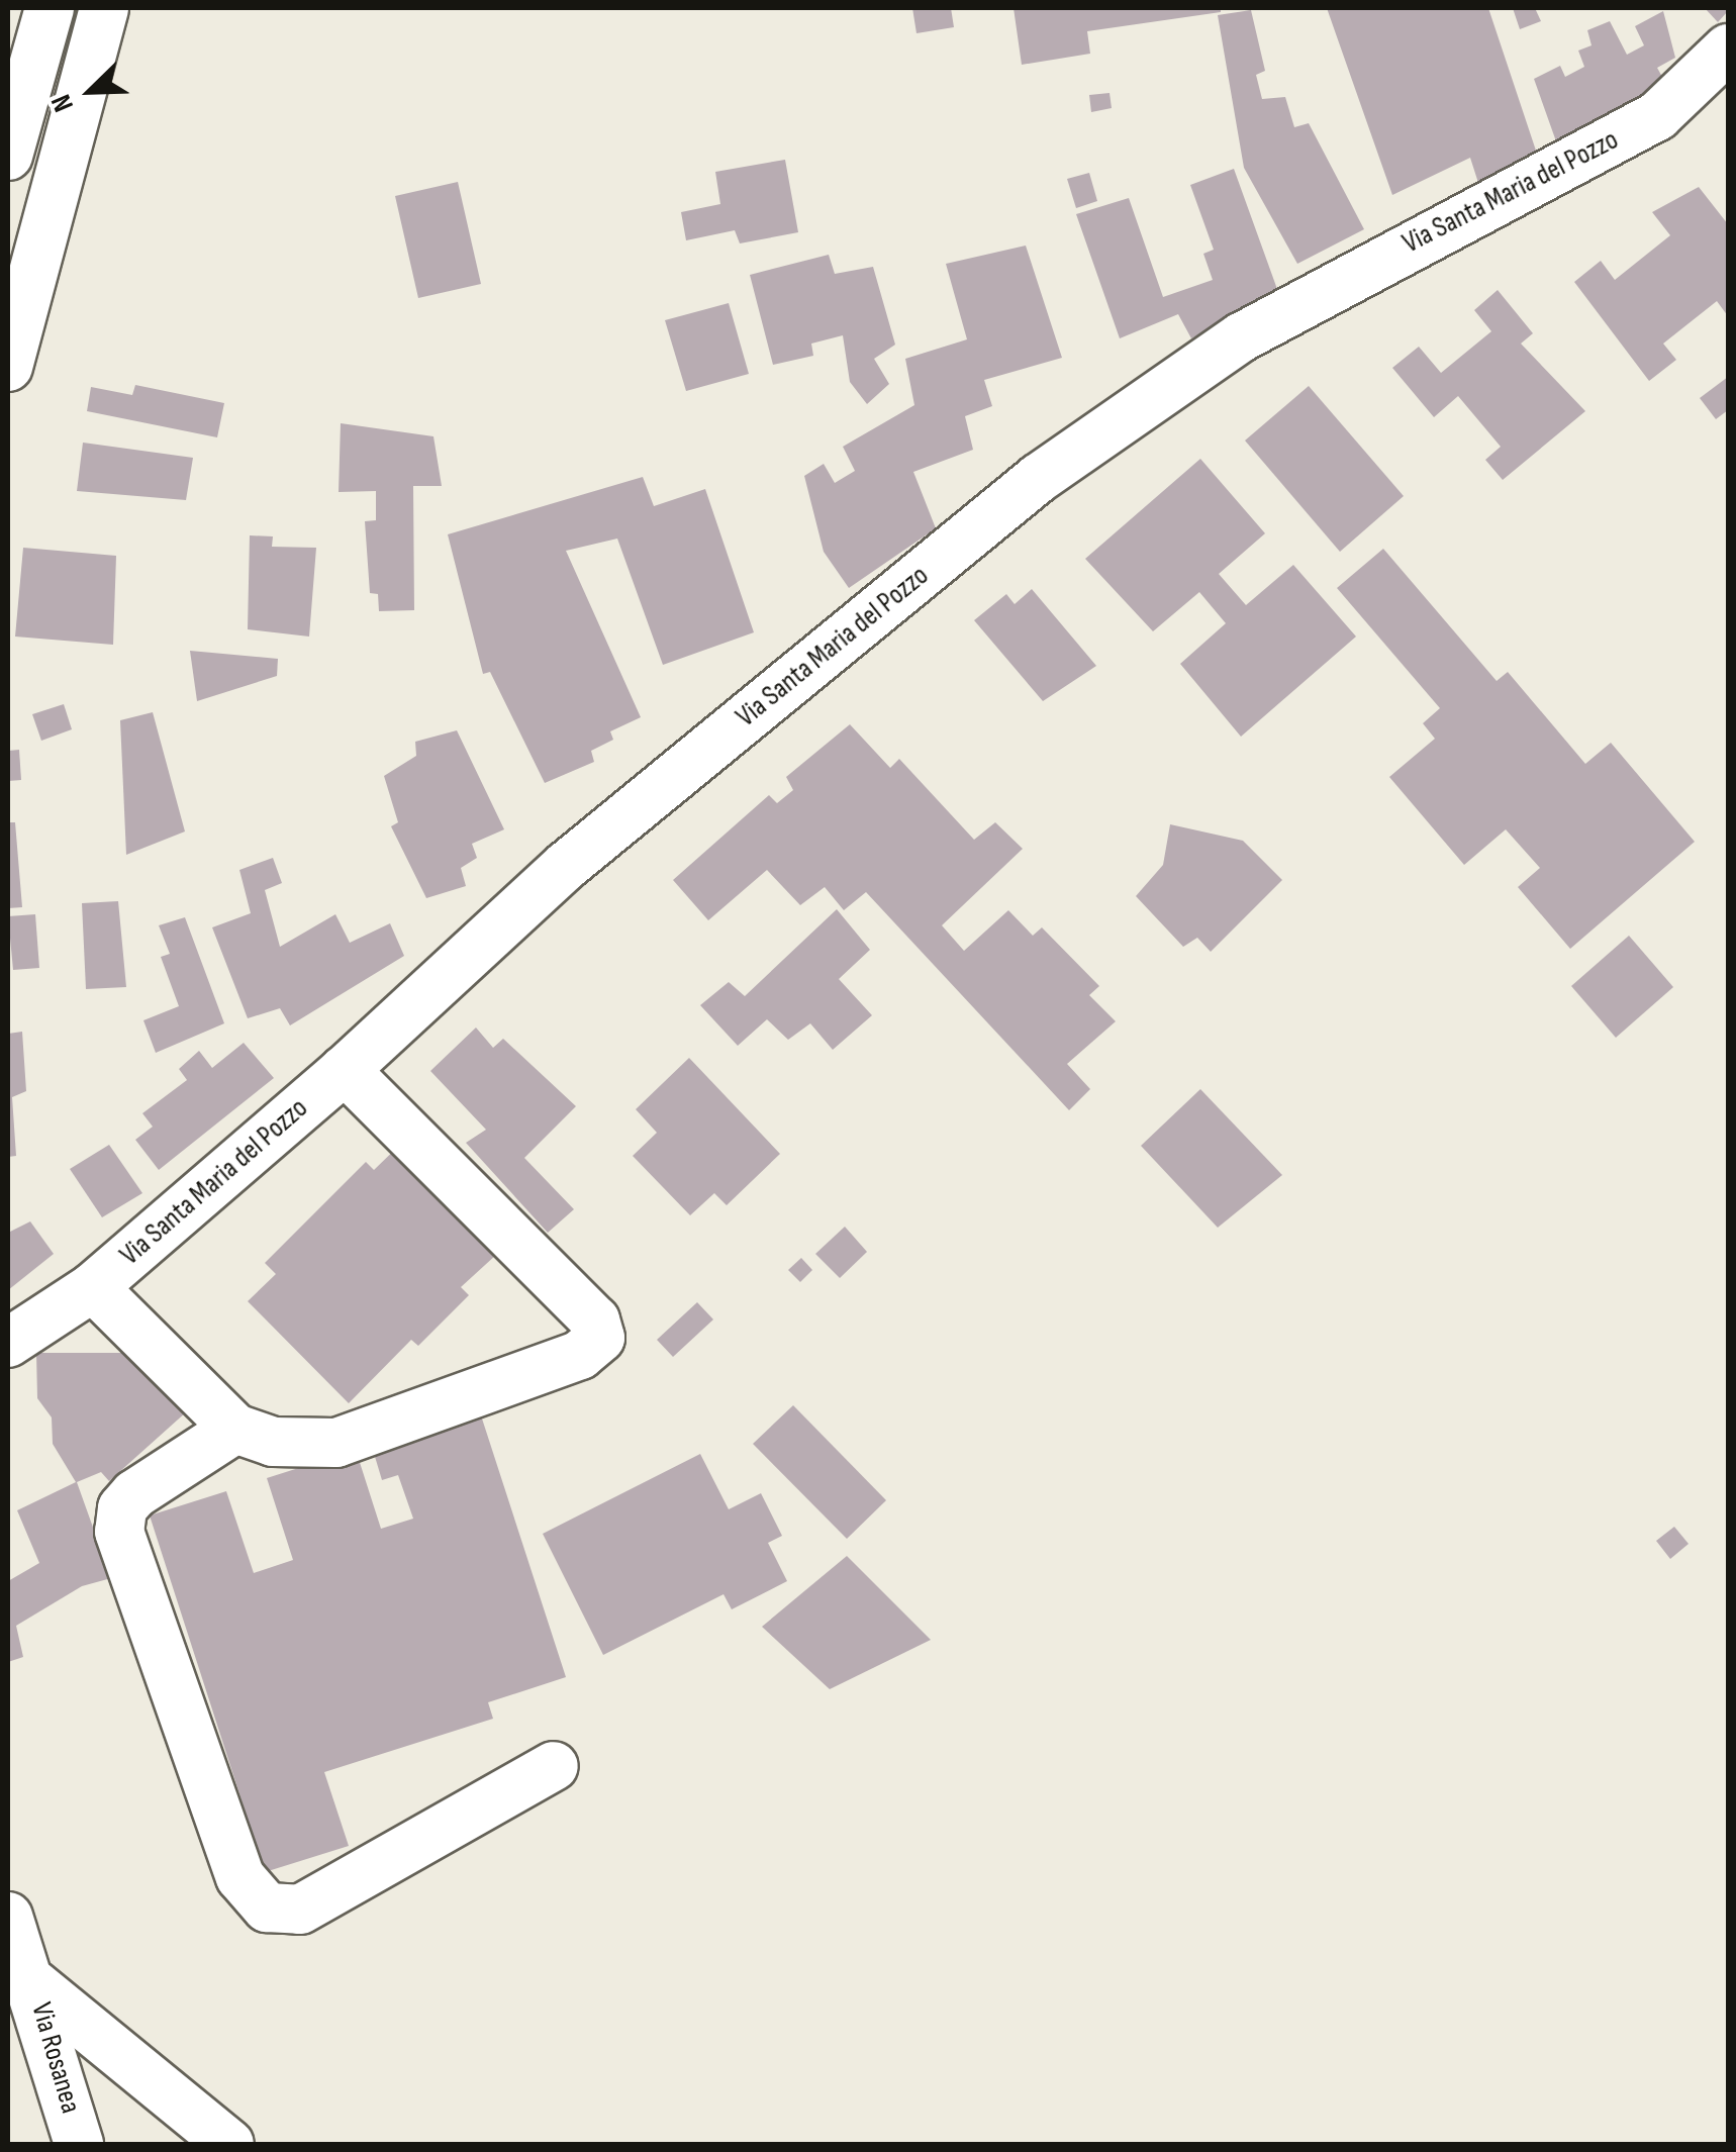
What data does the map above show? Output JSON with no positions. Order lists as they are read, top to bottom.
{
  "streets": {
    "street": ["Via Santa Maria del Pozzo", "Via Rosanea"]
  },
  "north": "bottom left"
}
